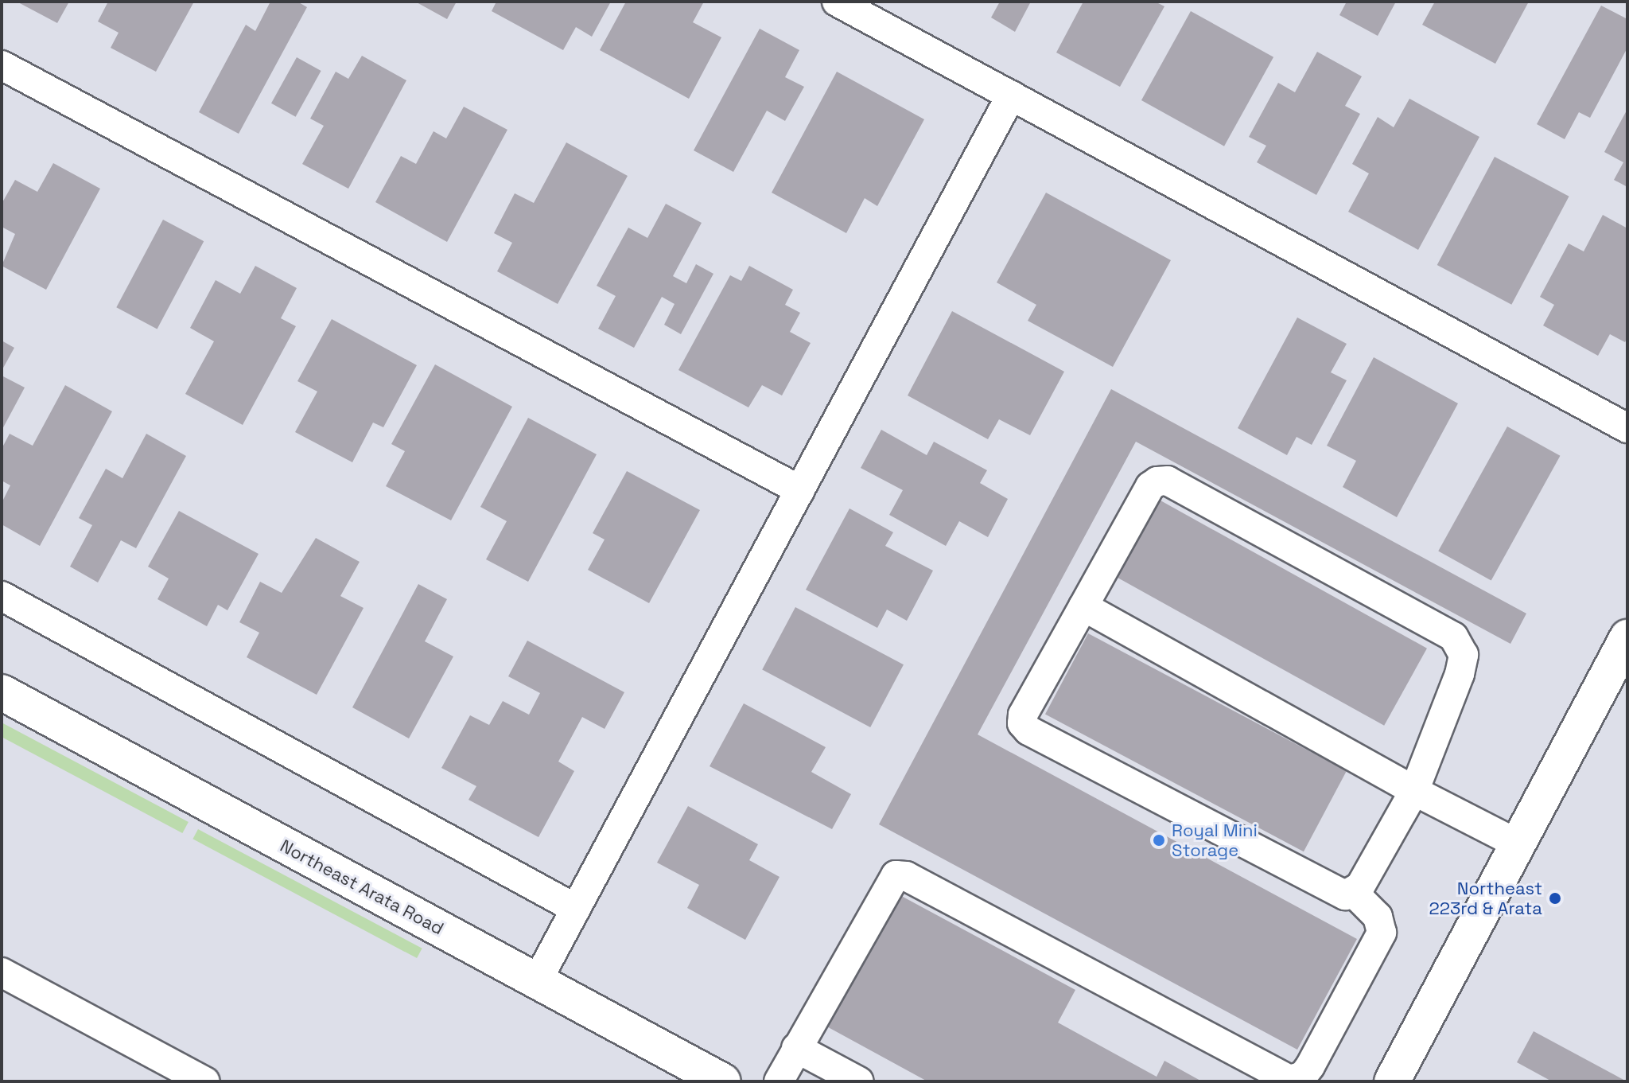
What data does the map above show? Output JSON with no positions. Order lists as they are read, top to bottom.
{
  "streets": {
    "street": ["Northeast Arata Road"]
  },
  "places": ["Royal Mini Storage", "Northeast 223rd & Arata"]
}
